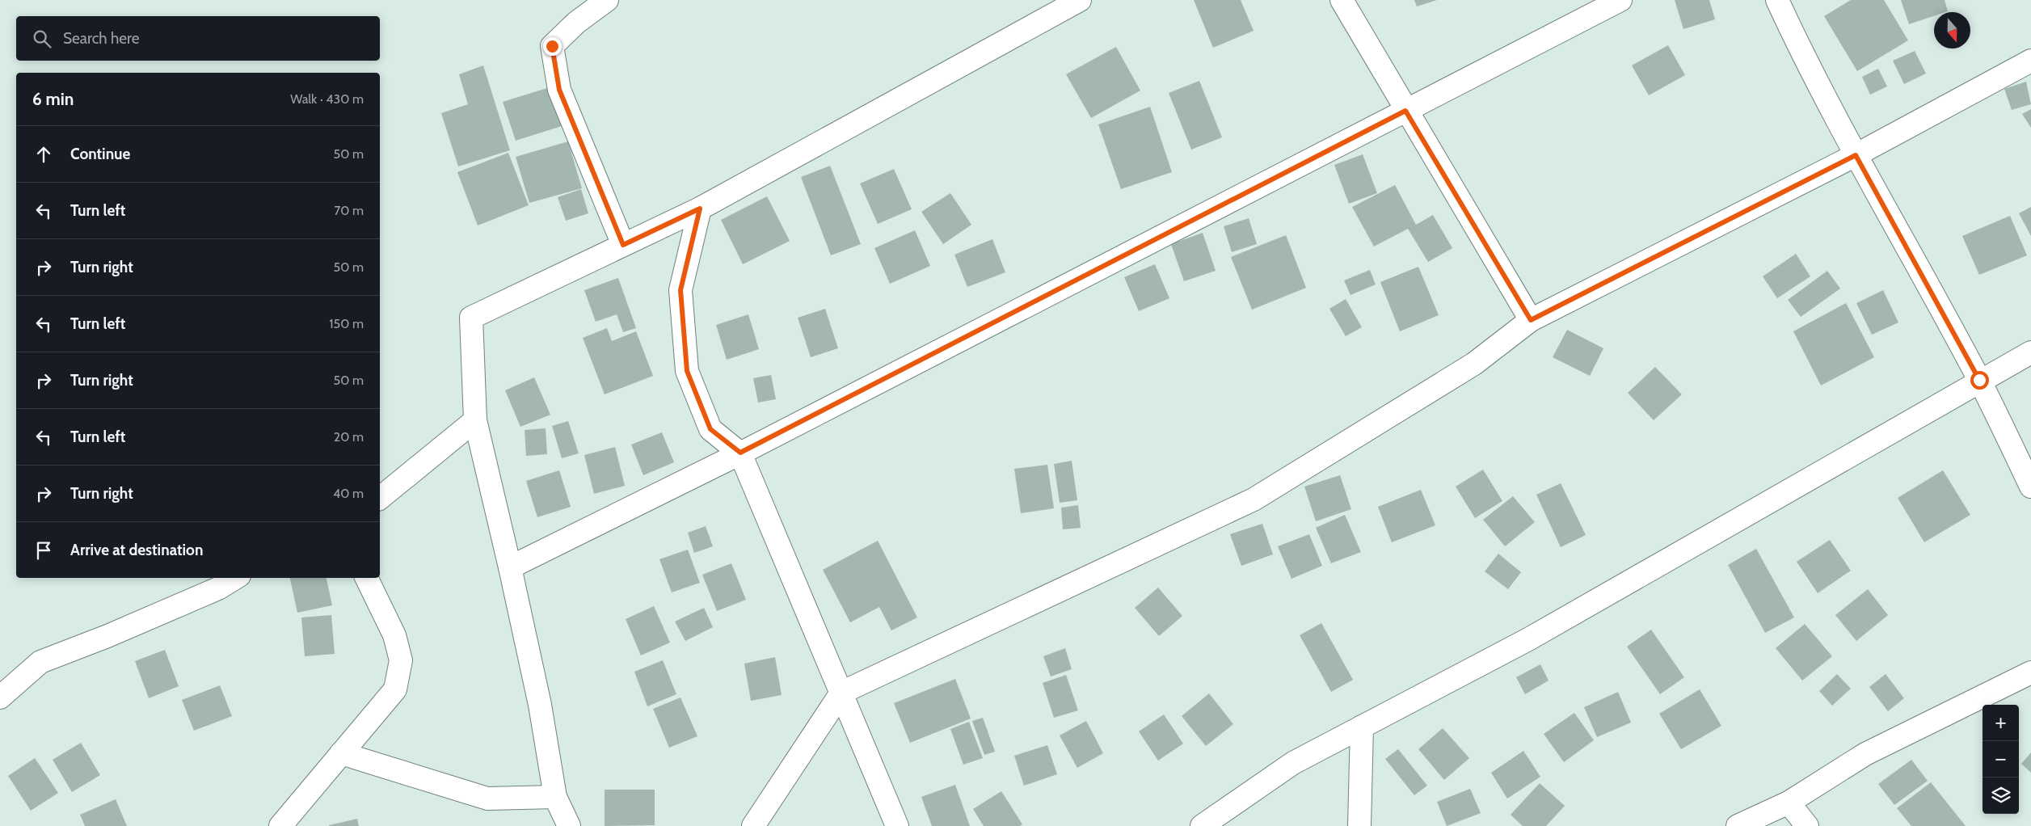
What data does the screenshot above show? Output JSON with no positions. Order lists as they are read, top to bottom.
{
  "north": "bottom",
  "page": {
    "search": "Search here",
    "heading": ["6 min", "Walk · 430 m"],
    "list": [
      ["Continue", "50 m"],
      ["Turn left", "70 m"],
      ["Turn right", "50 m"],
      ["Turn left", "150 m"],
      ["Turn right", "50 m"],
      ["Turn left", "20 m"],
      ["Turn right", "40 m"],
      "Arrive at destination"
    ],
    "map_buttons": ["+", "−"]
  }
}
